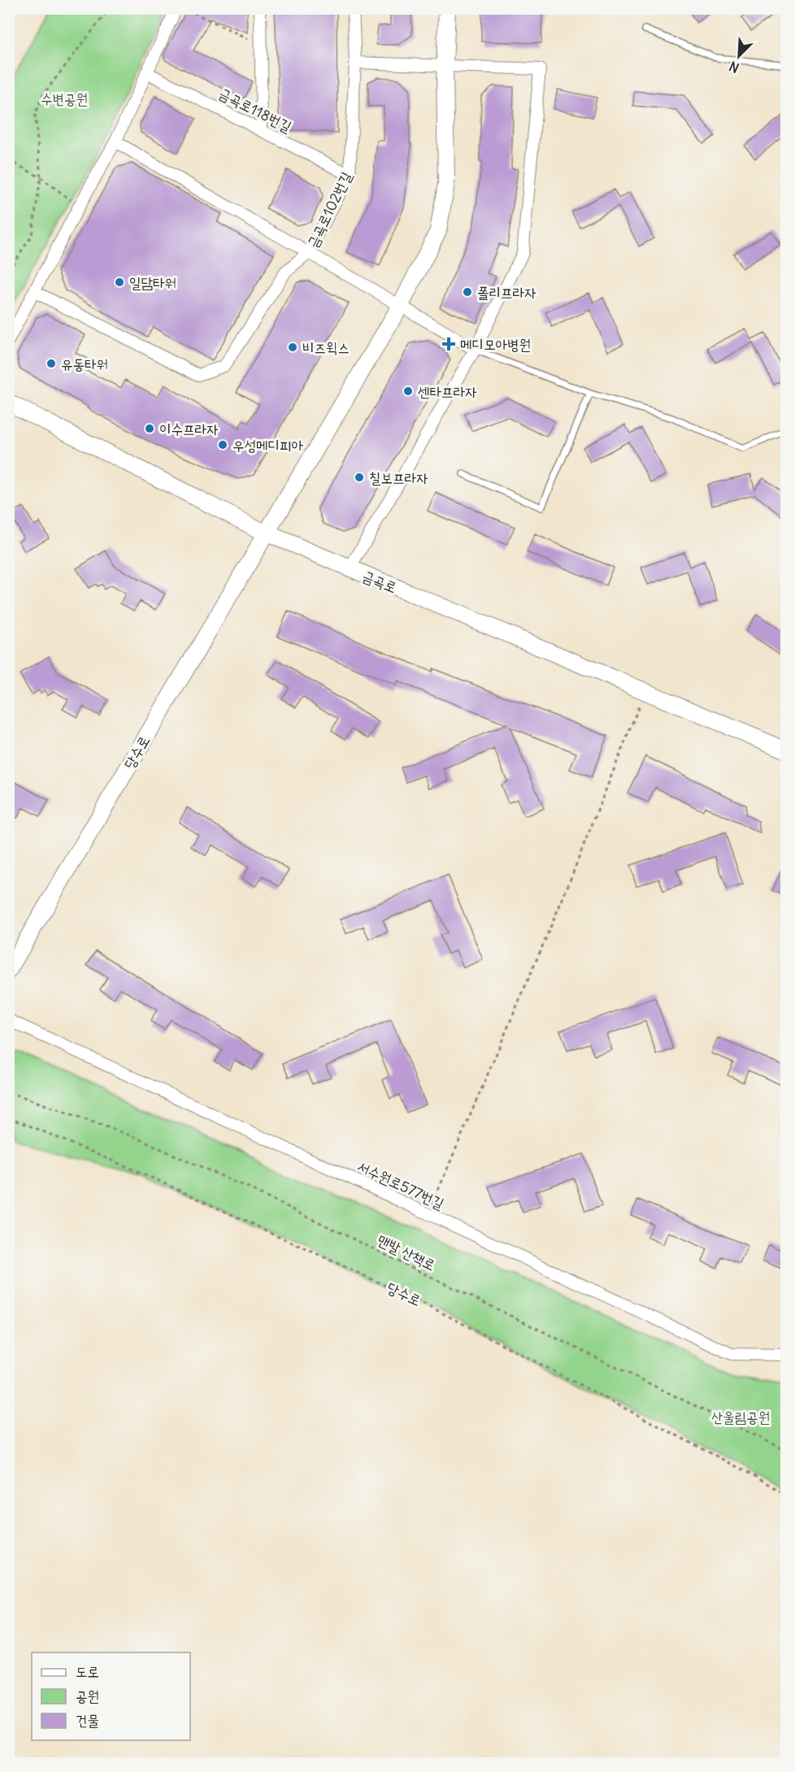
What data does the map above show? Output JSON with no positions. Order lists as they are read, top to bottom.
{
  "streets": {
    "street": [
      "금곡로118번길",
      "금곡로102번길",
      "금곡로",
      "당수로",
      "서수원로577번길"
    ],
    "path": ["맨발 산책로"]
  },
  "crossings": [
    ["금곡로118번길", "금곡로102번길"],
    ["금곡로", "당수로"]
  ],
  "parks": ["수변공원", "산울림공원"],
  "places": {
    "other": [
      "일담타워",
      "폴리프라자",
      "비즈윅스",
      "유동타워",
      "센타프라자",
      "이수프라자",
      "우성메디피아",
      "칠보프라자"
    ],
    "health": ["메디모아병원"]
  },
  "legend": ["도로", "공원", "건물"],
  "north": "bottom left"
}
